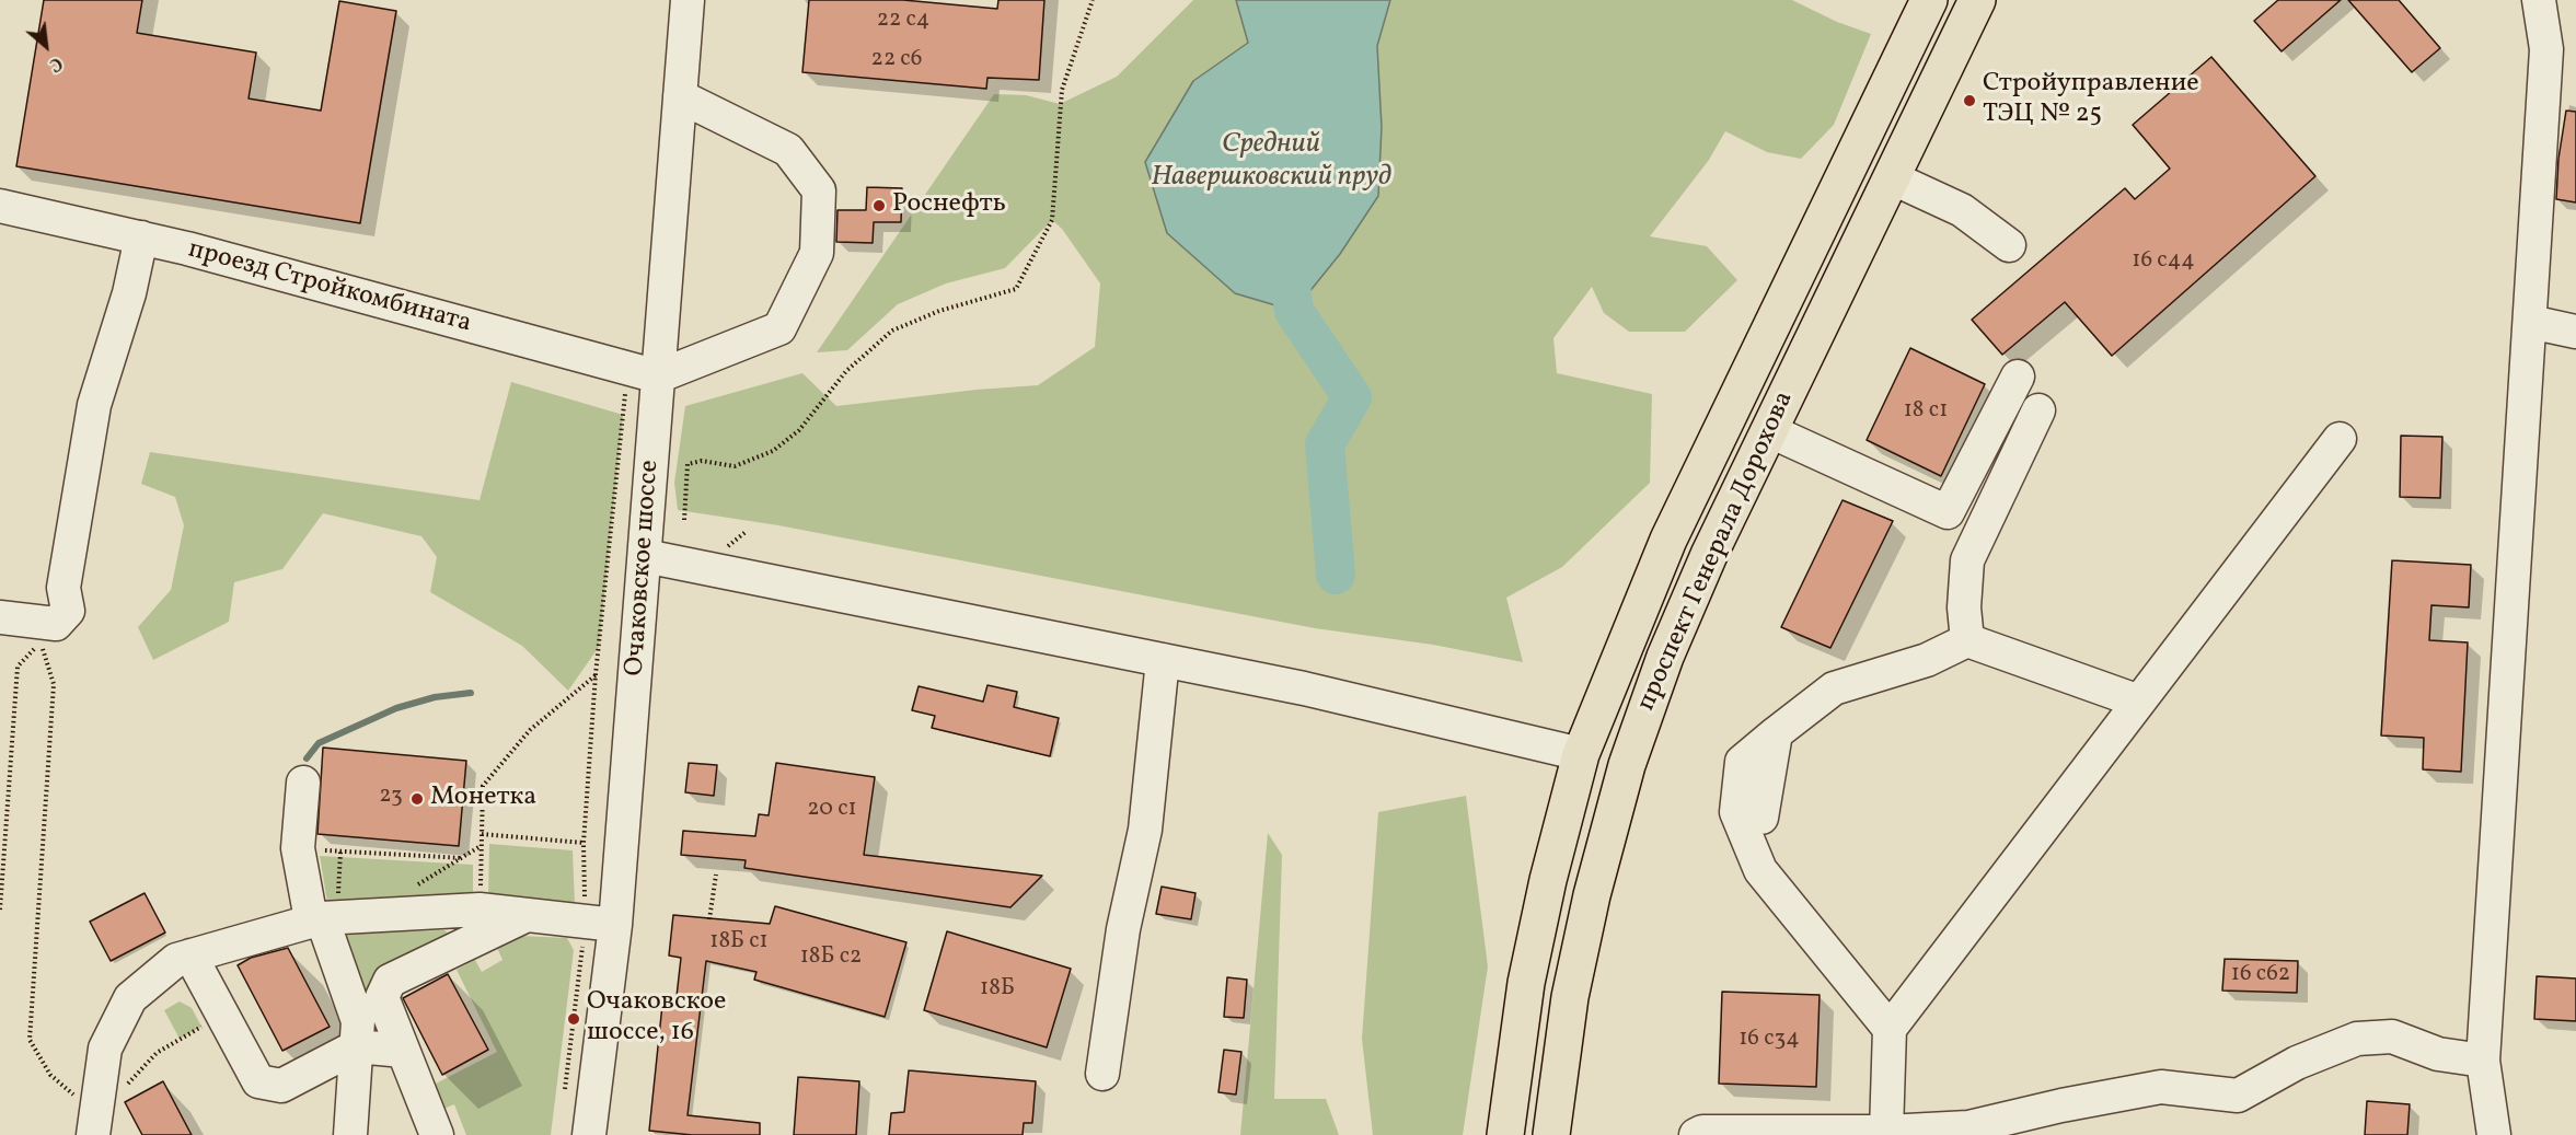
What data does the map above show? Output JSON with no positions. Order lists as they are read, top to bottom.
{
  "streets": {
    "main road": ["проспект Генерала Дорохова"],
    "street": ["проезд Стройкомбината", "Очаковское шоссе"]
  },
  "crossings": [
    ["проезд Стройкомбината", "Очаковское шоссе"]
  ],
  "water": ["Средний Навершковский пруд"],
  "places": [
    "Стройуправление ТЭЦ № 25",
    "Роснефть",
    "Монетка",
    "Очаковское шоссе, 16"
  ],
  "house_numbers": [
    "22 с4",
    "22 с6",
    "16 с44",
    "18 с1",
    "23",
    "20 с1",
    "18Б с1",
    "18Б с2",
    "16 с62",
    "18Б",
    "16 с34"
  ],
  "north": "bottom right"
}
